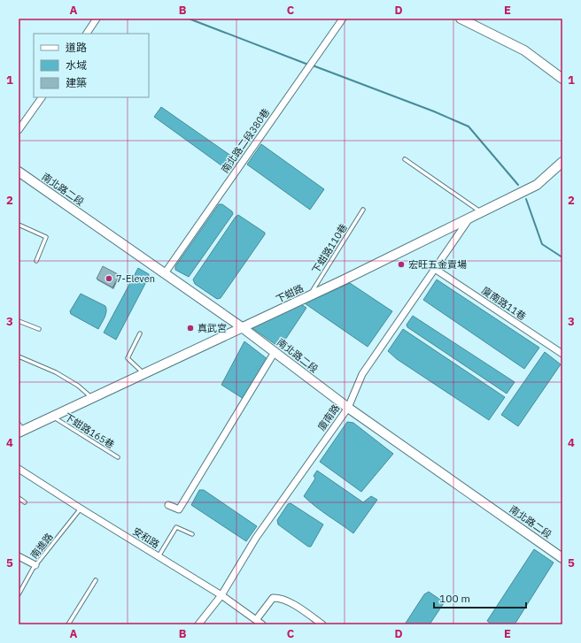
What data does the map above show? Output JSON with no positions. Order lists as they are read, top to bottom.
{
  "streets": {
    "street": [
      "南北路二段380巷",
      "南北路二段",
      "下蚶路",
      "廈南路11巷",
      "廈南路",
      "安和路"
    ],
    "lane": ["下蚶路110巷", "下蚶路165巷", "南進路"]
  },
  "crossings": [
    ["南北路二段380巷", "南北路二段"],
    ["南北路二段", "下蚶路"],
    ["南北路二段", "廈南路"],
    ["下蚶路110巷", "下蚶路"],
    ["下蚶路", "廈南路"],
    ["下蚶路", "下蚶路165巷"],
    ["廈南路11巷", "廈南路"],
    ["廈南路", "安和路"],
    ["安和路", "南進路"]
  ],
  "places": ["宏旺五金賣場", "7-Eleven", "真武宮"],
  "legend": ["道路", "水域", "建築"],
  "scale_bar": "100 m",
  "grid": {
    "columns": [
      "A",
      "B",
      "C",
      "D",
      "E"
    ],
    "rows": [
      "1",
      "2",
      "3",
      "4",
      "5"
    ]
  }
}
